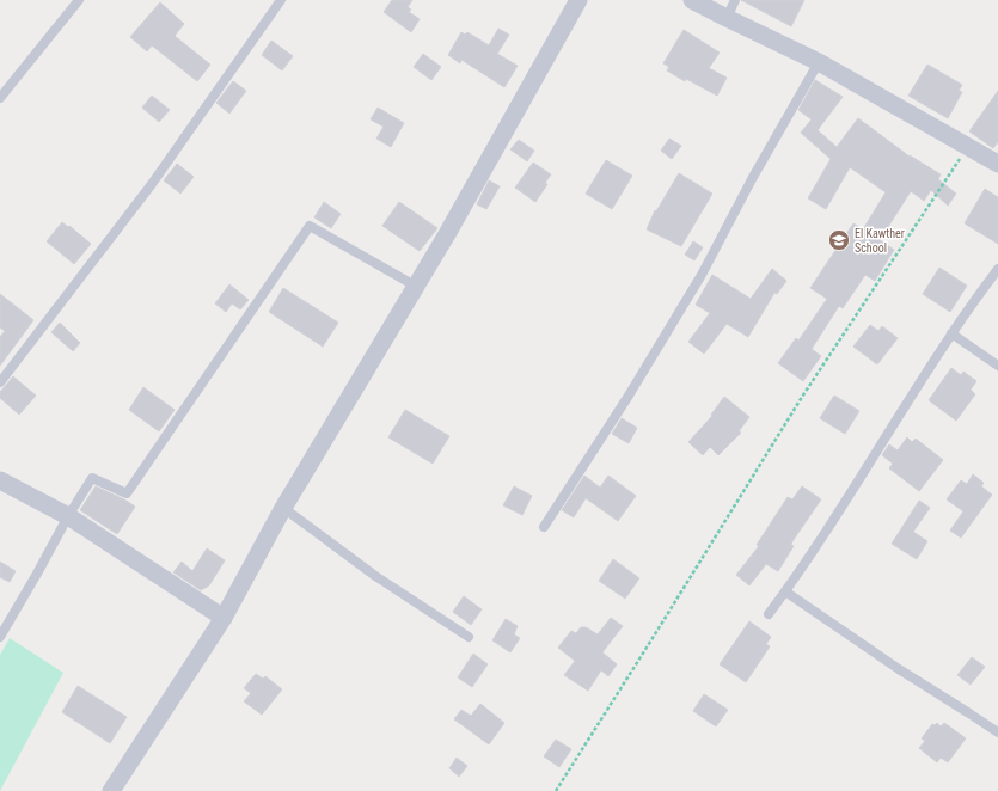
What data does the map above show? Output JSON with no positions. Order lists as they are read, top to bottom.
{
  "places": {
    "school or university": ["El Kawther School"]
  }
}
